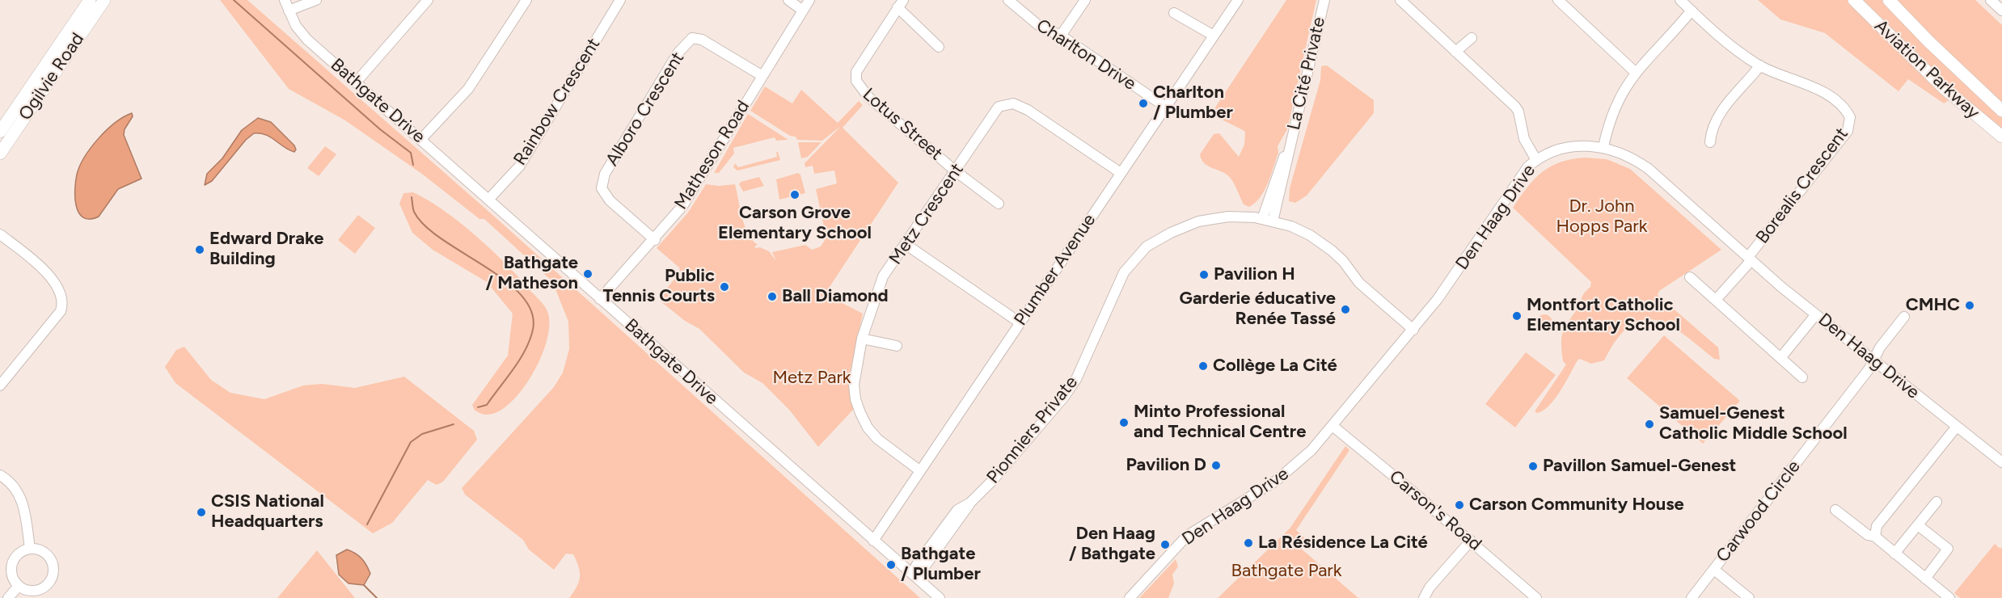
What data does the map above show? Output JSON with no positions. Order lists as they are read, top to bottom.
{
  "streets": {
    "main road": ["Aviation Parkway", "Ogilvie Road"],
    "street": [
      "Charlton Drive",
      "La Cité Private",
      "Bathgate Drive",
      "Rainbow Crescent",
      "Alboro Crescent",
      "Lotus Street",
      "Matheson Road",
      "Borealis Crescent",
      "Metz Crescent",
      "Den Haag Drive",
      "Plumber Avenue",
      "Pionniers Private",
      "Carson's Road",
      "Carwood Circle"
    ]
  },
  "crossings": [
    ["Charlton Drive", "Plumber Avenue"],
    ["La Cité Private", "Pionniers Private"],
    ["Bathgate Drive", "Rainbow Crescent"],
    ["Bathgate Drive", "Matheson Road"],
    ["Bathgate Drive", "Plumber Avenue"],
    ["Bathgate Drive", "Pionniers Private"],
    ["Alboro Crescent", "Matheson Road"],
    ["Lotus Street", "Metz Crescent"],
    ["Borealis Crescent", "Den Haag Drive"],
    ["Metz Crescent", "Plumber Avenue"],
    ["Den Haag Drive", "Pionniers Private"],
    ["Den Haag Drive", "Carson's Road"],
    ["Den Haag Drive", "Carwood Circle"]
  ],
  "parks": ["Dr. John Hopps Park", "Metz Park", "Bathgate Park"],
  "places": [
    "Charlton / Plumber",
    "Carson Grove Elementary School",
    "Edward Drake Building",
    "Bathgate / Matheson",
    "Pavilion H",
    "Public Tennis Courts",
    "Ball Diamond",
    "CMHC",
    "Garderie éducative Renée Tassé",
    "Montfort Catholic Elementary School",
    "Collège La Cité",
    "Minto Professional and Technical Centre",
    "Samuel-Genest Catholic Middle School",
    "Pavilion D",
    "Pavillon Samuel-Genest",
    "Carson Community House",
    "CSIS National Headquarters",
    "La Résidence La Cité",
    "Den Haag / Bathgate",
    "Bathgate / Plumber"
  ]
}
